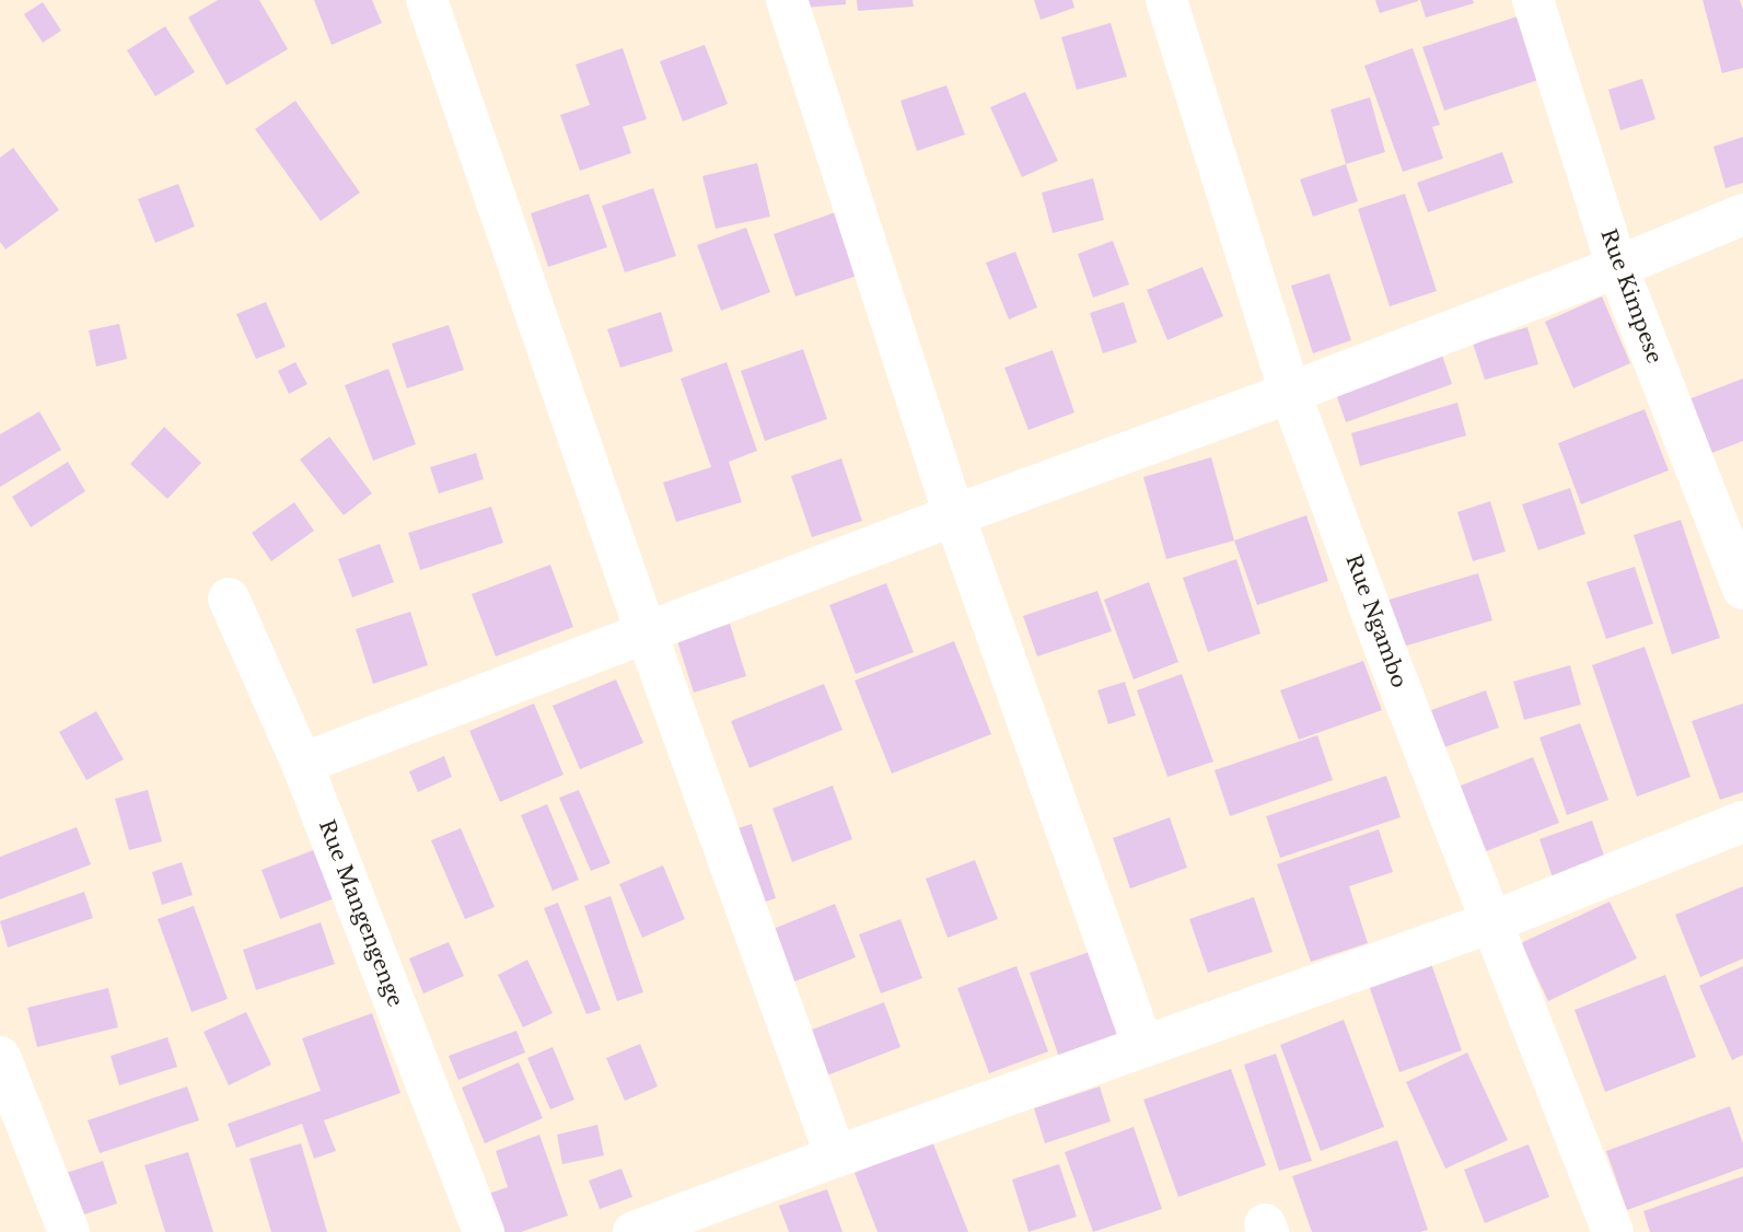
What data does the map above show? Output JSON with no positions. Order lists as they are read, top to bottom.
{
  "streets": {
    "street": ["Rue Kimpese", "Rue Ngambo", "Rue Mangengenge"]
  }
}
